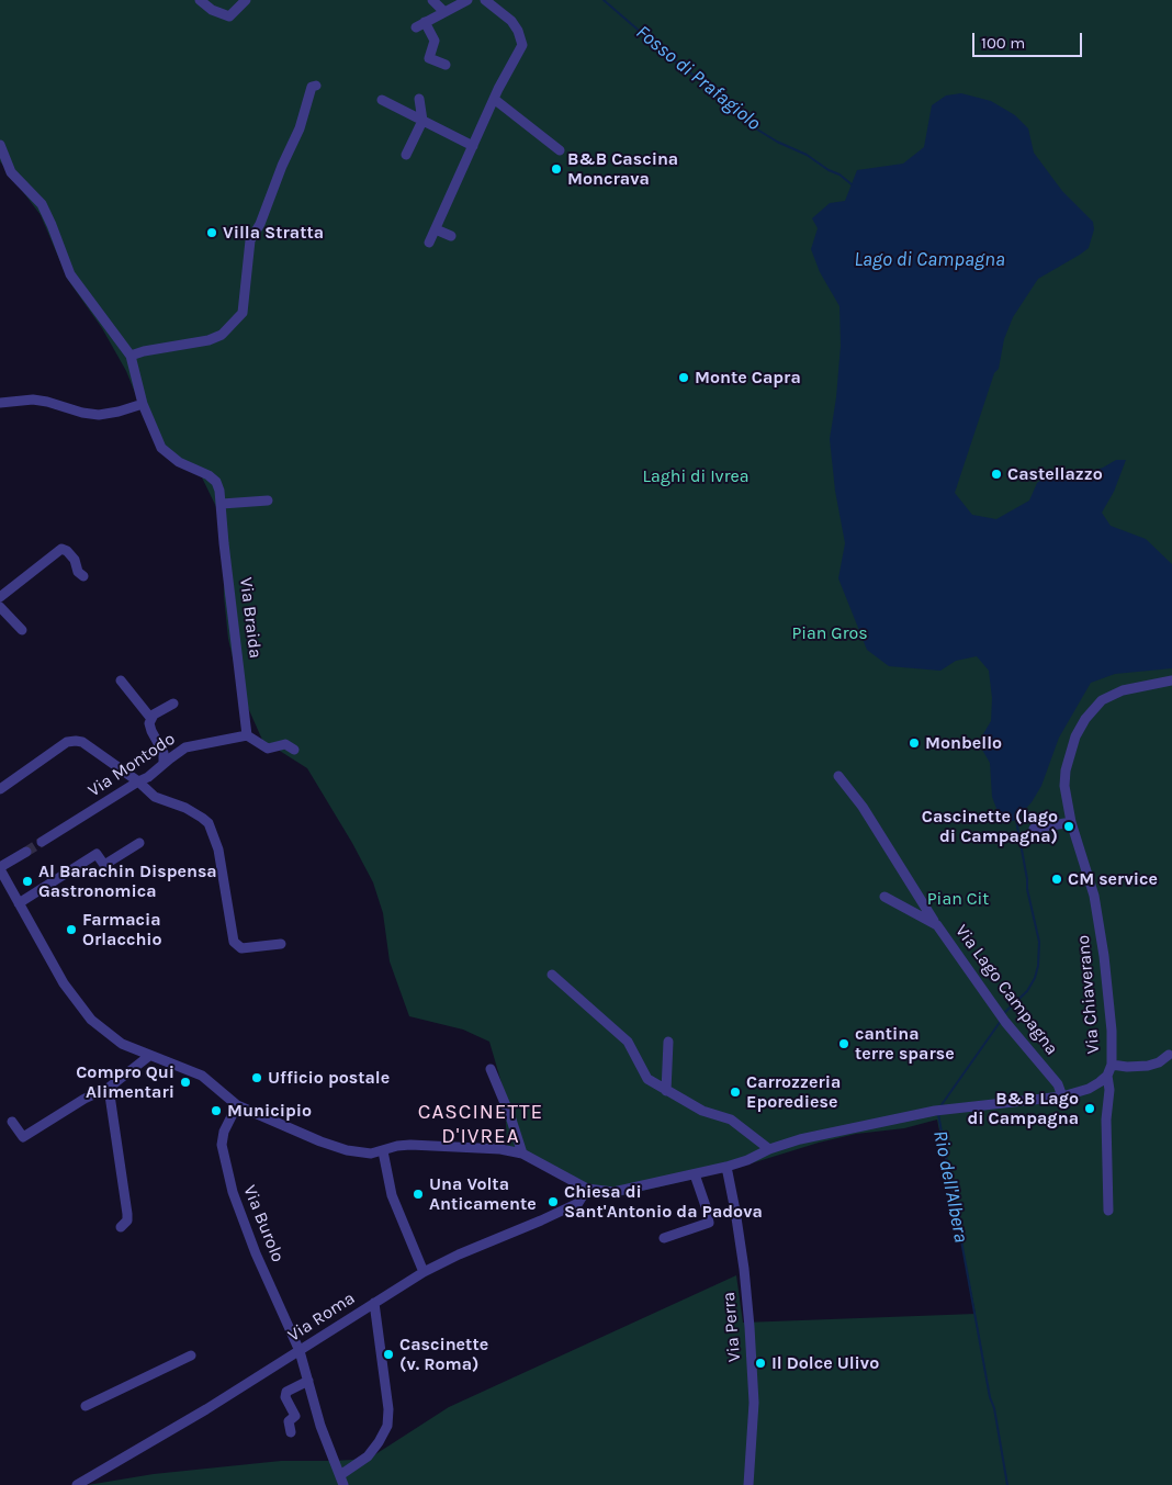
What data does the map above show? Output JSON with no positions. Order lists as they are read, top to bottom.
{
  "streets": {
    "street": [
      "Via Braida",
      "Via Montodo",
      "Via Lago Campagna",
      "Via Chiaverano",
      "Via Burolo",
      "Via Roma",
      "Via Perra"
    ]
  },
  "crossings": [
    ["Via Braida", "Via Montodo"],
    ["Via Lago Campagna", "Via Chiaverano"],
    ["Via Chiaverano", "Via Roma"],
    ["Via Chiaverano", "Via Perra"],
    ["Via Burolo", "Via Roma"]
  ],
  "districts": ["CASCINETTE D'IVREA"],
  "water": ["Fosso di Prafagiolo", "Lago di Campagna", "Rio dell'Albera"],
  "parks": ["Laghi di Ivrea", "Pian Gros", "Pian Cit"],
  "places": [
    "B&B Cascina Moncrava",
    "Villa Stratta",
    "Monte Capra",
    "Castellazzo",
    "Monbello",
    "Cascinette (lago di Campagna)",
    "CM service",
    "Al Barachin Dispensa Gastronomica",
    "Farmacia Orlacchio",
    "cantina terre sparse",
    "Ufficio postale",
    "Compro Qui Alimentari",
    "Carrozzeria Eporediese",
    "B&B Lago di Campagna",
    "Municipio",
    "Una Volta Anticamente",
    "Chiesa di Sant'Antonio da Padova",
    "Cascinette (v. Roma)",
    "Il Dolce Ulivo"
  ],
  "scale_bar": "100 m"
}
